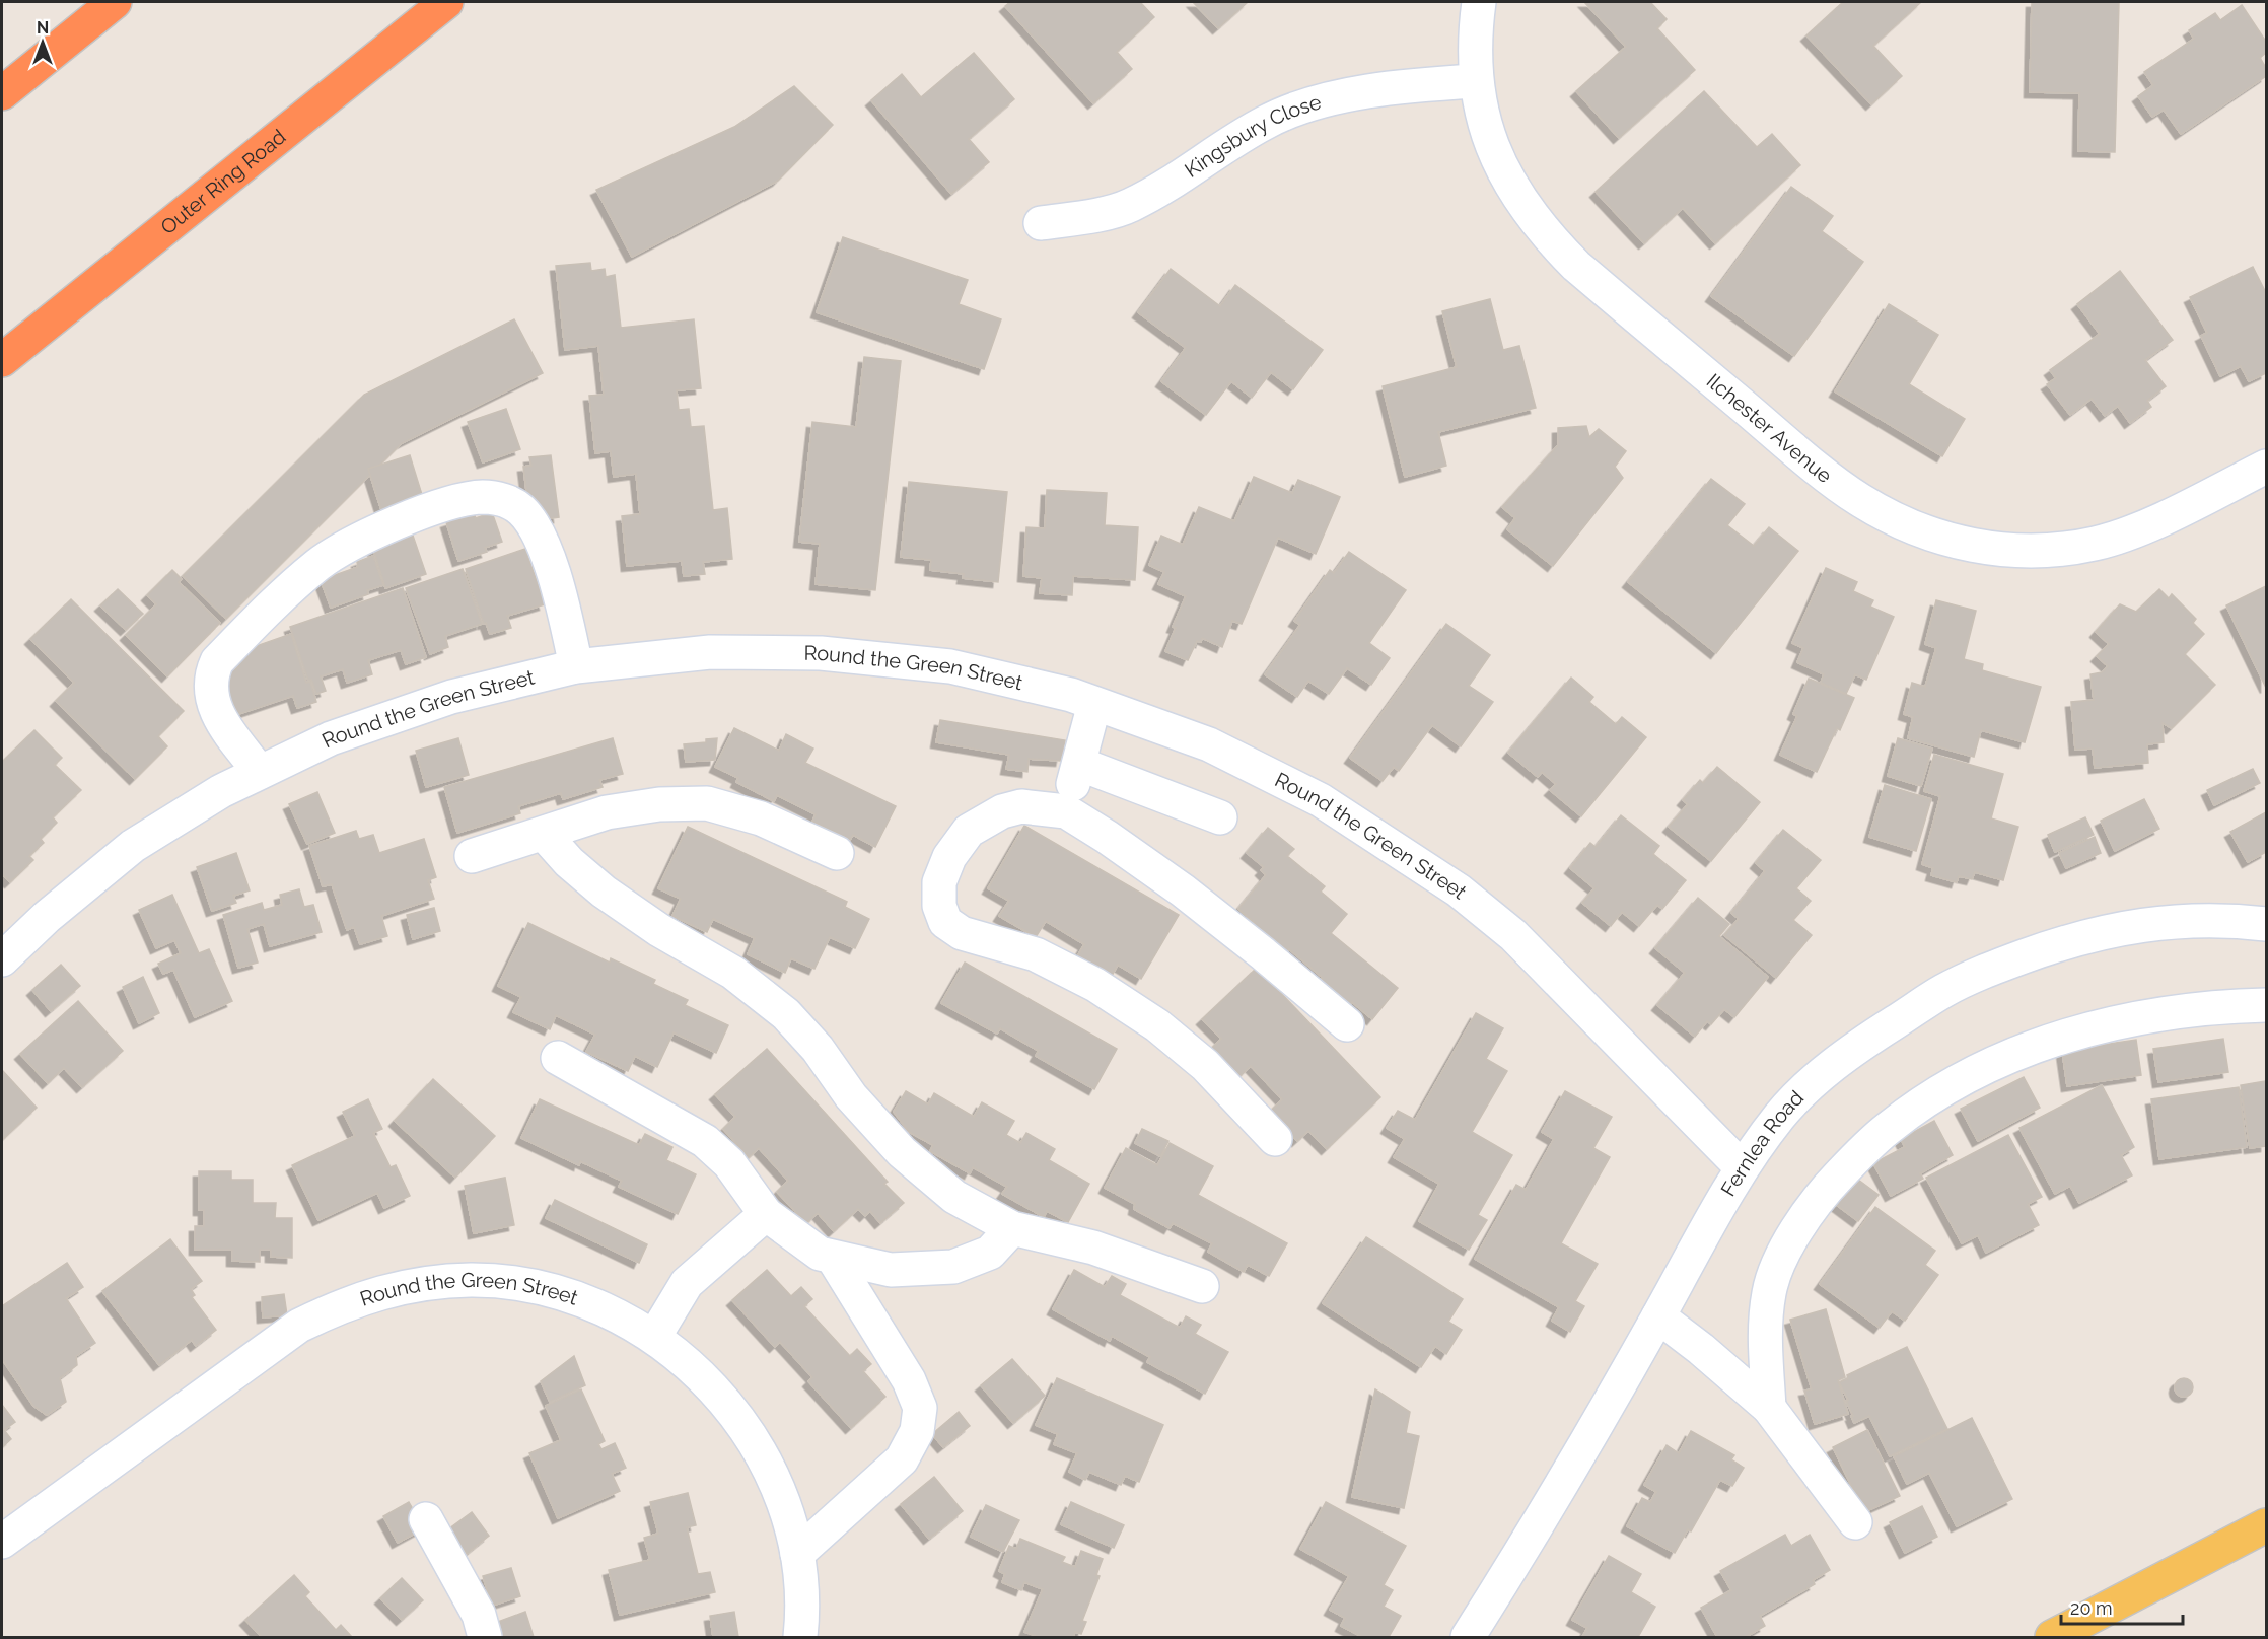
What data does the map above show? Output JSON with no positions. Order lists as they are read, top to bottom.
{
  "streets": {
    "highway": ["Outer Ring Road"],
    "street": [
      "Kingsbury Close",
      "Ilchester Avenue",
      "Round the Green Street",
      "Fernlea Road"
    ]
  },
  "crossings": [
    ["Kingsbury Close", "Ilchester Avenue"],
    ["Round the Green Street", "Fernlea Road"]
  ],
  "scale_bar": "20 m",
  "north": "top"
}
